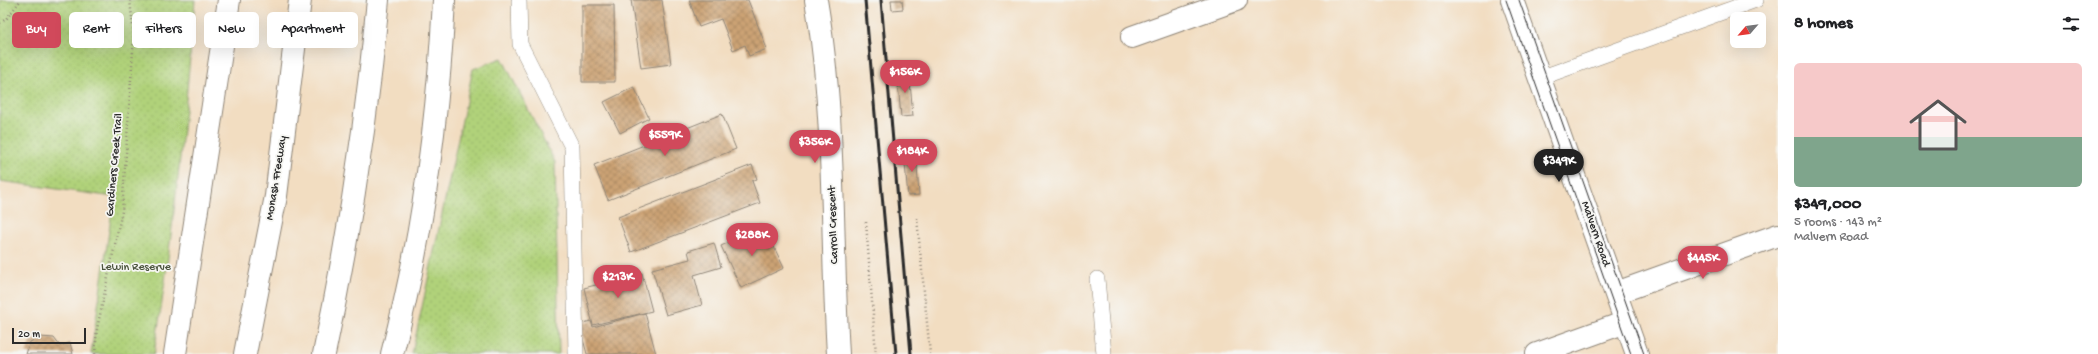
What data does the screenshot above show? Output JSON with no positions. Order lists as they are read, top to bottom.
{
  "streets": {
    "main road": ["Monash Freeway", "Carroll Crescent", "Malvern Road"],
    "path": ["Gardiners Creek Trail"]
  },
  "parks": ["Lewin Reserve"],
  "scale_bar": "20 m",
  "north": "bottom left",
  "page": {
    "heading": "8 homes",
    "chip": [
      "Buy",
      "Rent",
      "Filters",
      "New",
      "Apartment"
    ],
    "list": [
      {
        "name": "$349,000",
        "note": "5 rooms · 143 m² · Malvern Road"
      }
    ],
    "price": [
      "$156K",
      "$559K",
      "$356K",
      "$184K",
      "$349K",
      "$288K",
      "$445K",
      "$213K"
    ],
    "scale": "20 m"
  }
}
